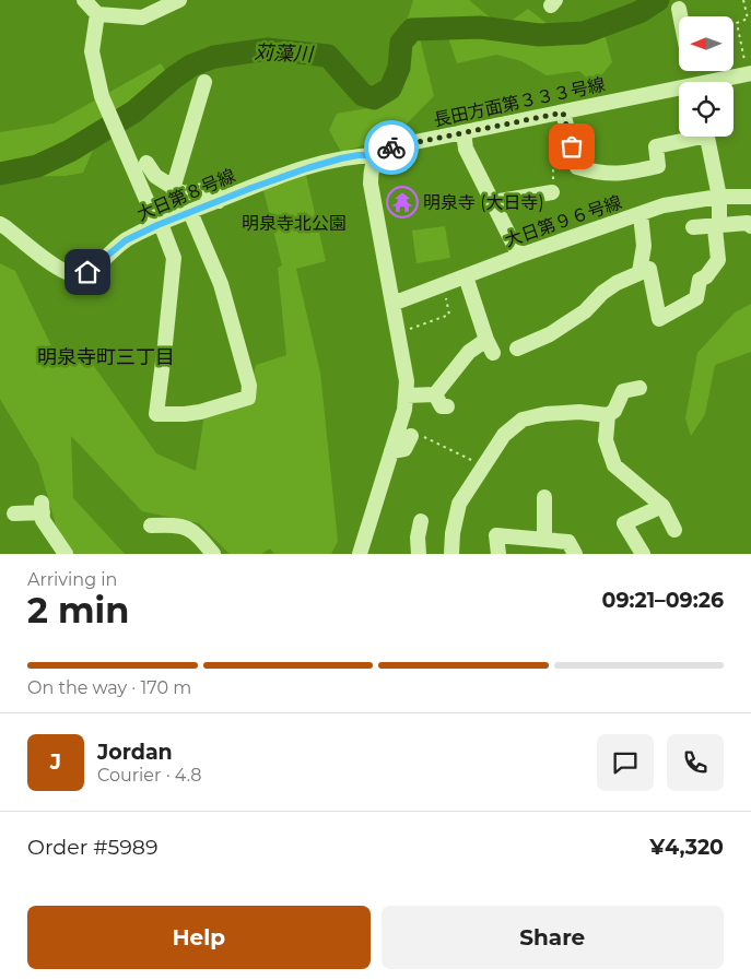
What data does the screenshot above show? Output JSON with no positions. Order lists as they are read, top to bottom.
{
  "streets": {
    "street": ["長田方面第３３３号線", "大日第８号線", "大日第９６号線"]
  },
  "crossings": [
    ["長田方面第３３３号線", "大日第８号線"]
  ],
  "districts": ["明泉寺町三丁目"],
  "water": ["苅藻川"],
  "parks": ["明泉寺北公園"],
  "places": {
    "temple": ["明泉寺 (大日寺)"]
  },
  "north": "left",
  "page": {
    "heading": ["2 min", "Arriving in", "09:21–09:26"],
    "panel": [
      "Jordan",
      "Courier · 4.8",
      "Order #5989",
      "¥4,320"
    ],
    "bar": "On the way · 170 m",
    "round": "J",
    "buttons": ["Help", "Share"]
  }
}
